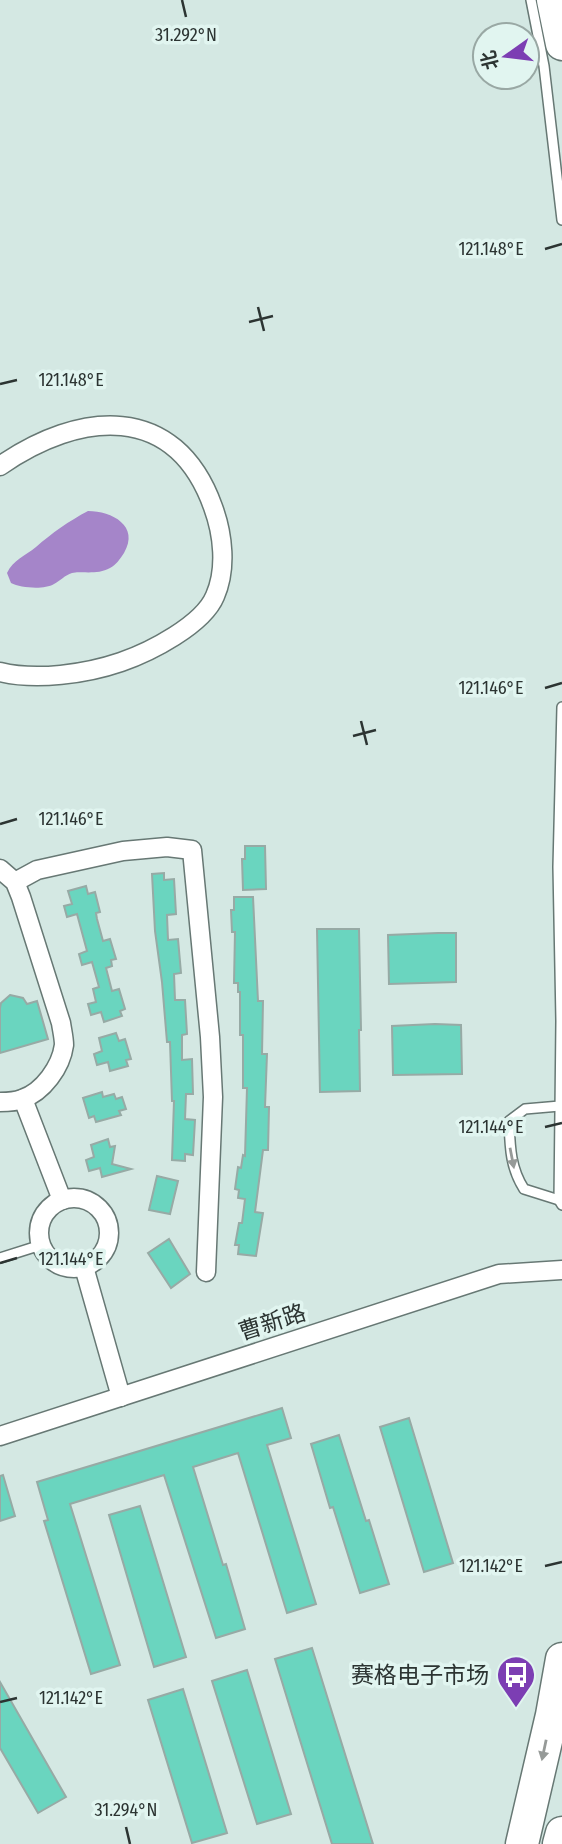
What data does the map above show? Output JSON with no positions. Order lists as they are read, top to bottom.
{
  "streets": {
    "street": ["曹新路"]
  },
  "places": {
    "bus stop": ["赛格电子市场"]
  },
  "north": "left",
  "coordinates": [
    "31.292°N",
    "121.148°E",
    "121.146°E",
    "121.144°E",
    "121.142°E",
    "31.294°N"
  ]
}
